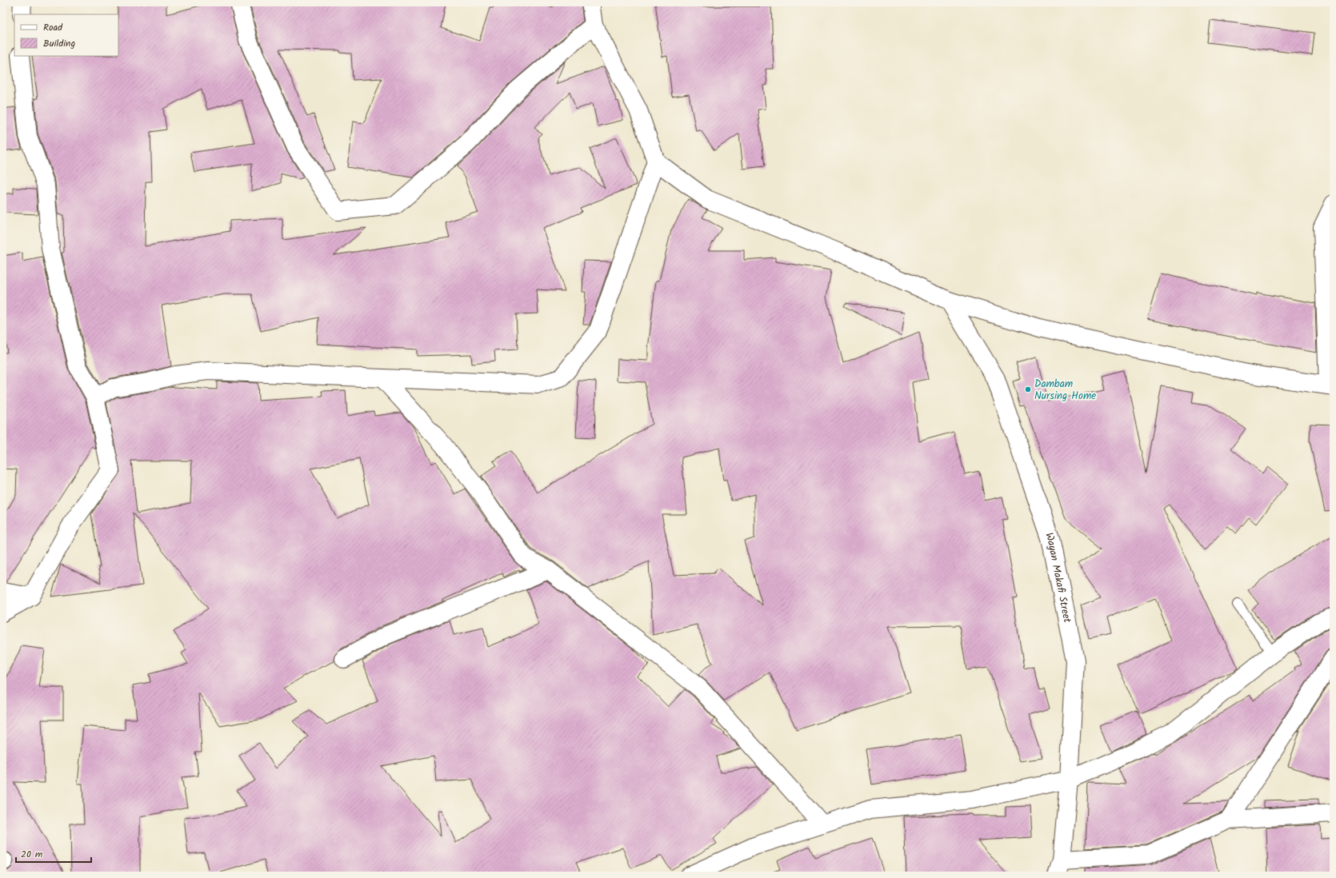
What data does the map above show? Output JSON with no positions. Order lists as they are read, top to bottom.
{
  "streets": {
    "street": ["Wayan Makafi Street"]
  },
  "places": ["Dambam Nursing Home"],
  "legend": ["Road", "Building"],
  "scale_bar": "20 m"
}
